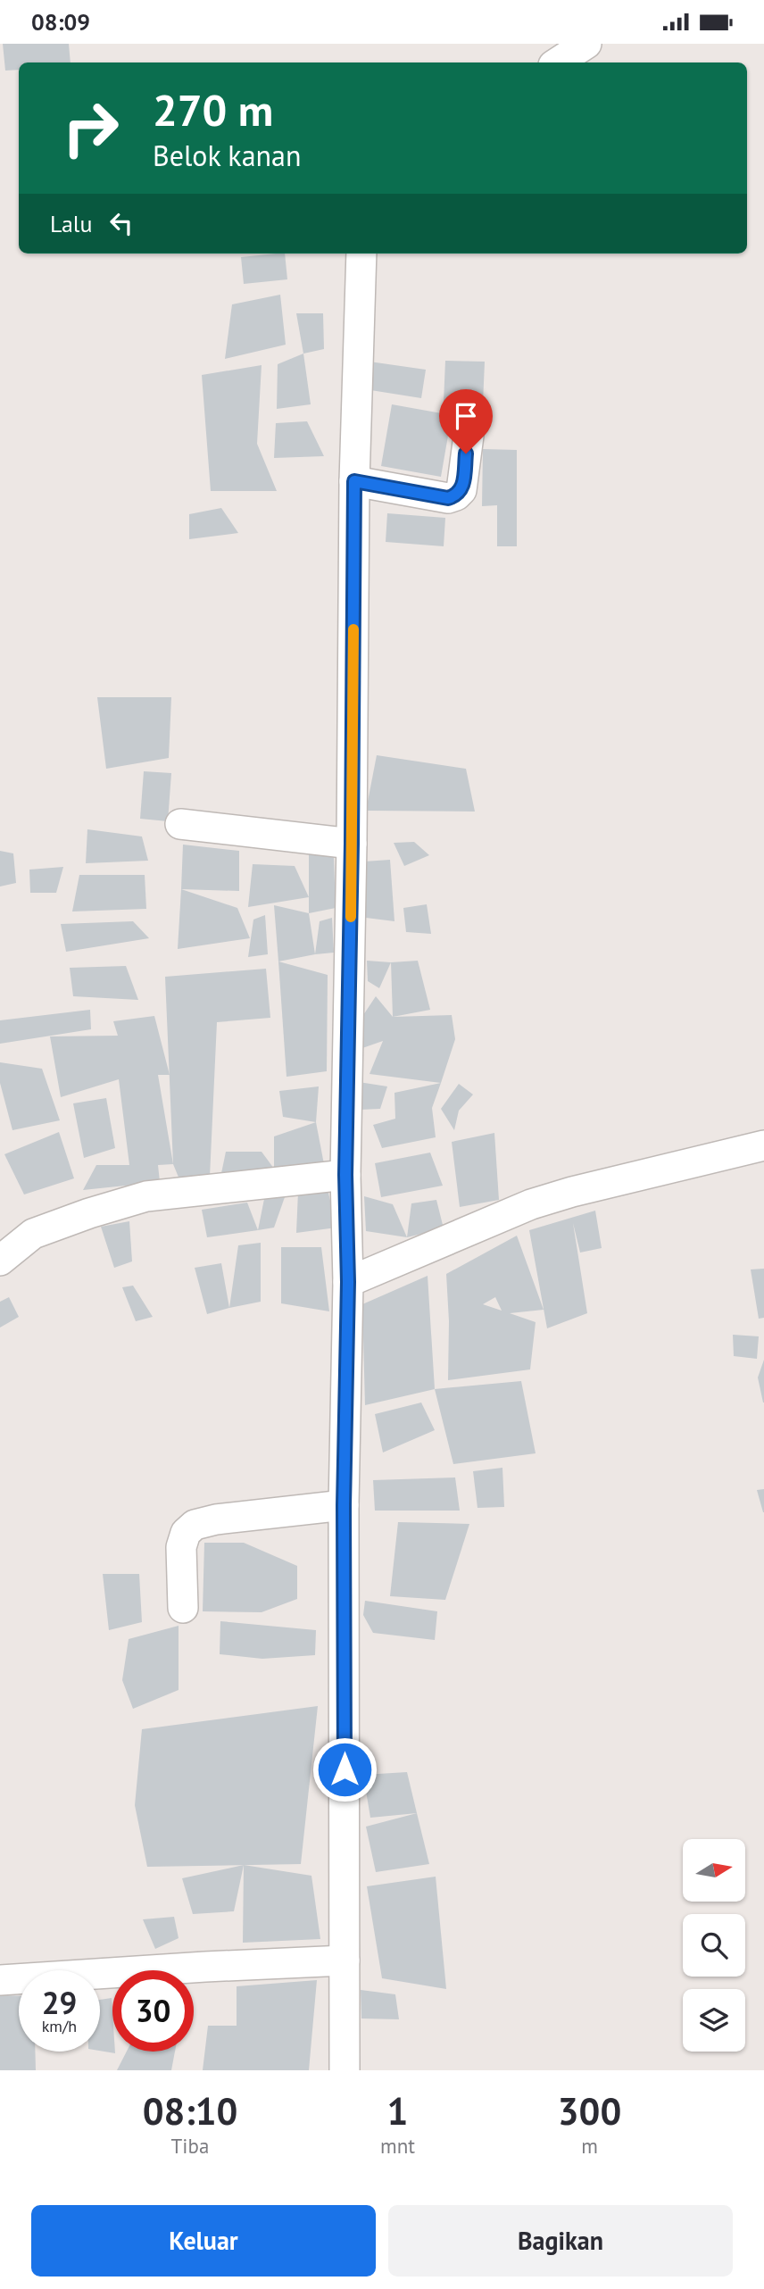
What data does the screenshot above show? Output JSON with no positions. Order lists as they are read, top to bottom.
{
  "north": "right",
  "page": {
    "status": "08:09",
    "turn": ["270 m", "Belok kanan"],
    "then": "Lalu",
    "speed": "29 km/h",
    "limit": "30",
    "eta": [
      "08:10",
      "Tiba",
      "1",
      "mnt",
      "300",
      "m"
    ],
    "buttons": ["Keluar", "Bagikan"]
  }
}
